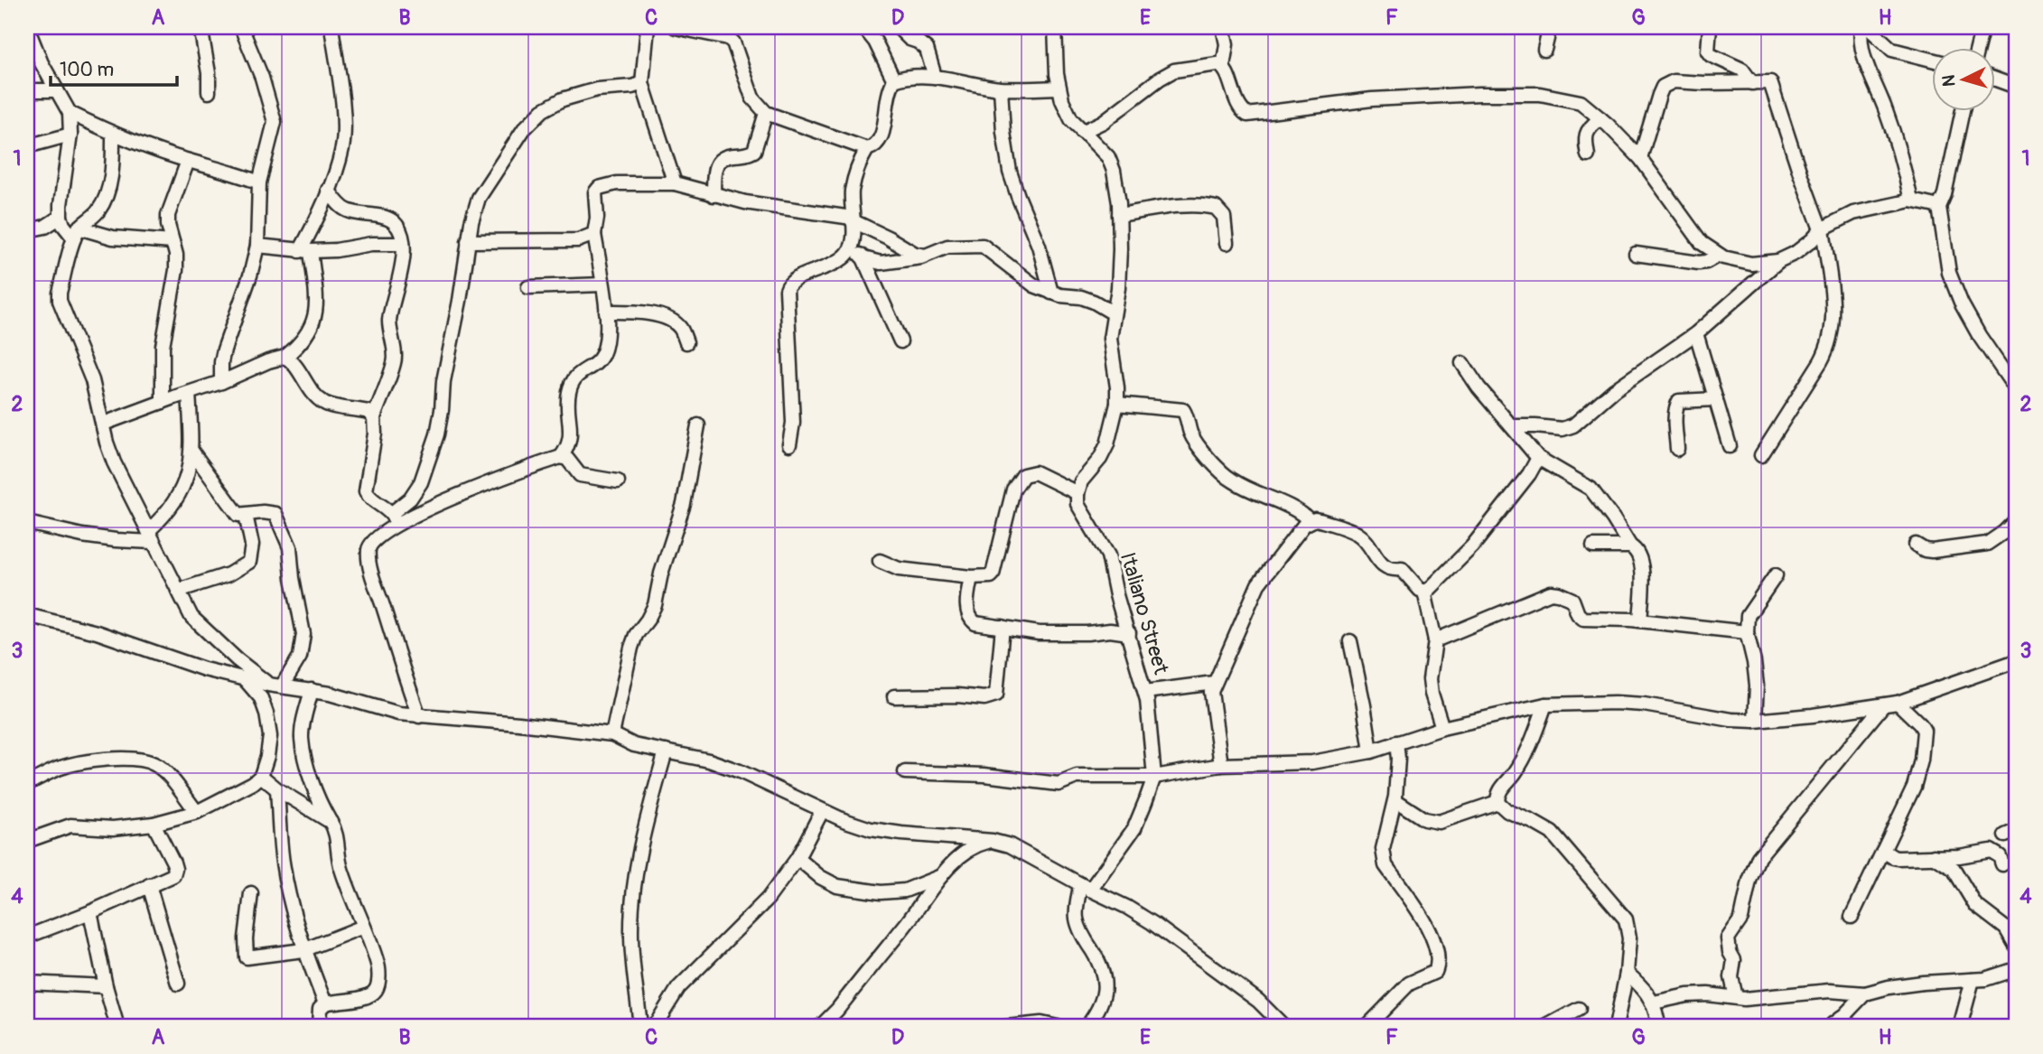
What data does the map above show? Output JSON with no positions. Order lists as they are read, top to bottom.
{
  "streets": {
    "street": ["Italiano Street"]
  },
  "scale_bar": "100 m",
  "north": "left",
  "grid": {
    "columns": [
      "A",
      "B",
      "C",
      "D",
      "E",
      "F",
      "G",
      "H"
    ],
    "rows": [
      "1",
      "2",
      "3",
      "4"
    ]
  }
}
